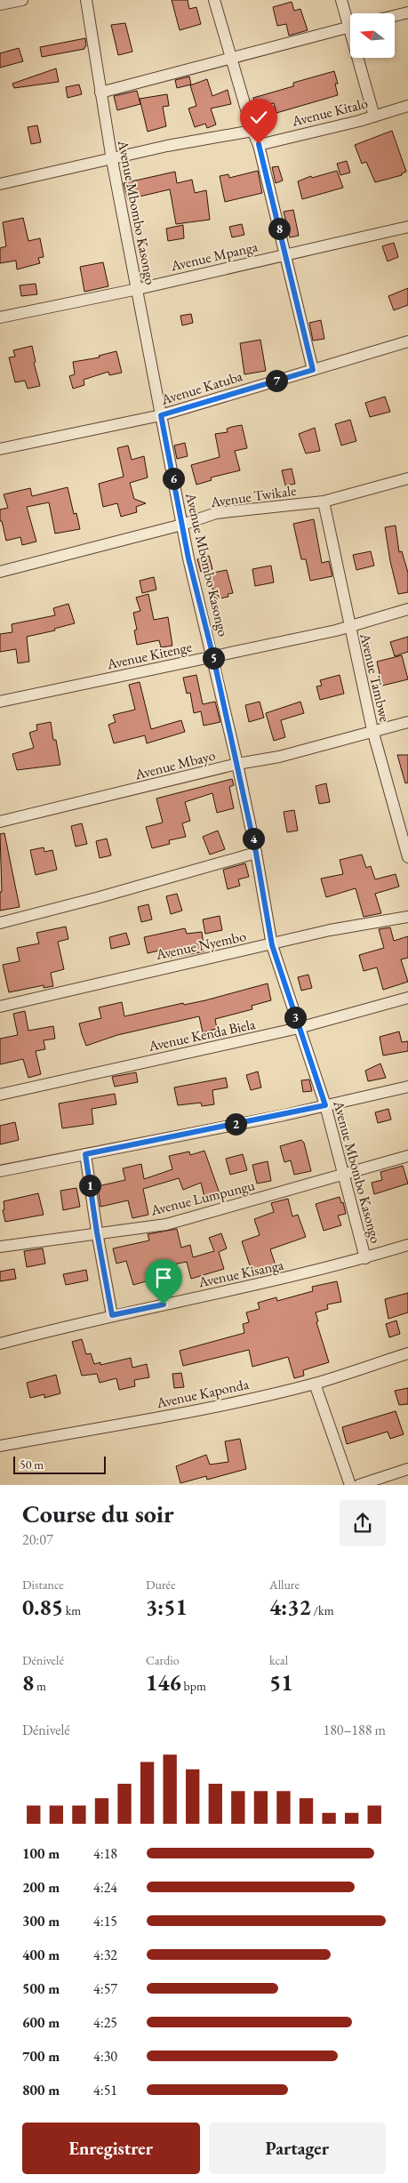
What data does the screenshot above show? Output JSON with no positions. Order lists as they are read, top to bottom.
{
  "streets": {
    "street": [
      "Avenue Kitalo",
      "Avenue Mbombo Kasongo",
      "Avenue Mpanga",
      "Avenue Katuba",
      "Avenue Twikale",
      "Avenue Kitenge",
      "Avenue Tambwe",
      "Avenue Mbayo",
      "Avenue Nyembo",
      "Avenue Kenda Biela",
      "Avenue Lumpungu",
      "Avenue Kisanga",
      "Avenue Kaponda"
    ]
  },
  "crossings": [
    ["Avenue Mbombo Kasongo", "Avenue Mpanga"],
    ["Avenue Mbombo Kasongo", "Avenue Katuba"],
    ["Avenue Mbombo Kasongo", "Avenue Twikale"],
    ["Avenue Mbombo Kasongo", "Avenue Kitenge"],
    ["Avenue Mbombo Kasongo", "Avenue Mbayo"],
    ["Avenue Mbombo Kasongo", "Avenue Nyembo"],
    ["Avenue Mbombo Kasongo", "Avenue Kenda Biela"],
    ["Avenue Mbombo Kasongo", "Avenue Lumpungu"],
    ["Avenue Mbombo Kasongo", "Avenue Kisanga"],
    ["Avenue Twikale", "Avenue Tambwe"],
    ["Avenue Kitenge", "Avenue Tambwe"],
    ["Avenue Tambwe", "Avenue Mbayo"]
  ],
  "scale_bar": "50 m",
  "north": "left",
  "page": {
    "pins": [
      "8",
      "7",
      "6",
      "5",
      "4",
      "3",
      "2",
      "1"
    ],
    "scale": "50 m",
    "heading": ["Course du soir", "20:07"],
    "stats": [
      ["Distance", "0.85 km"],
      ["Durée", "3:51"],
      ["Allure", "4:32 /km"],
      ["Dénivelé", "8 m"],
      ["Cardio", "146 bpm"],
      ["kcal", "51"]
    ],
    "chart": ["Dénivelé", "180–188 m"],
    "list": [
      {
        "name": "100 m",
        "note": "4:18"
      },
      {
        "name": "200 m",
        "note": "4:24"
      },
      {
        "name": "300 m",
        "note": "4:15"
      },
      {
        "name": "400 m",
        "note": "4:32"
      },
      {
        "name": "500 m",
        "note": "4:57"
      },
      {
        "name": "600 m",
        "note": "4:25"
      },
      {
        "name": "700 m",
        "note": "4:30"
      },
      {
        "name": "800 m",
        "note": "4:51"
      }
    ],
    "buttons": ["Enregistrer", "Partager"]
  }
}
